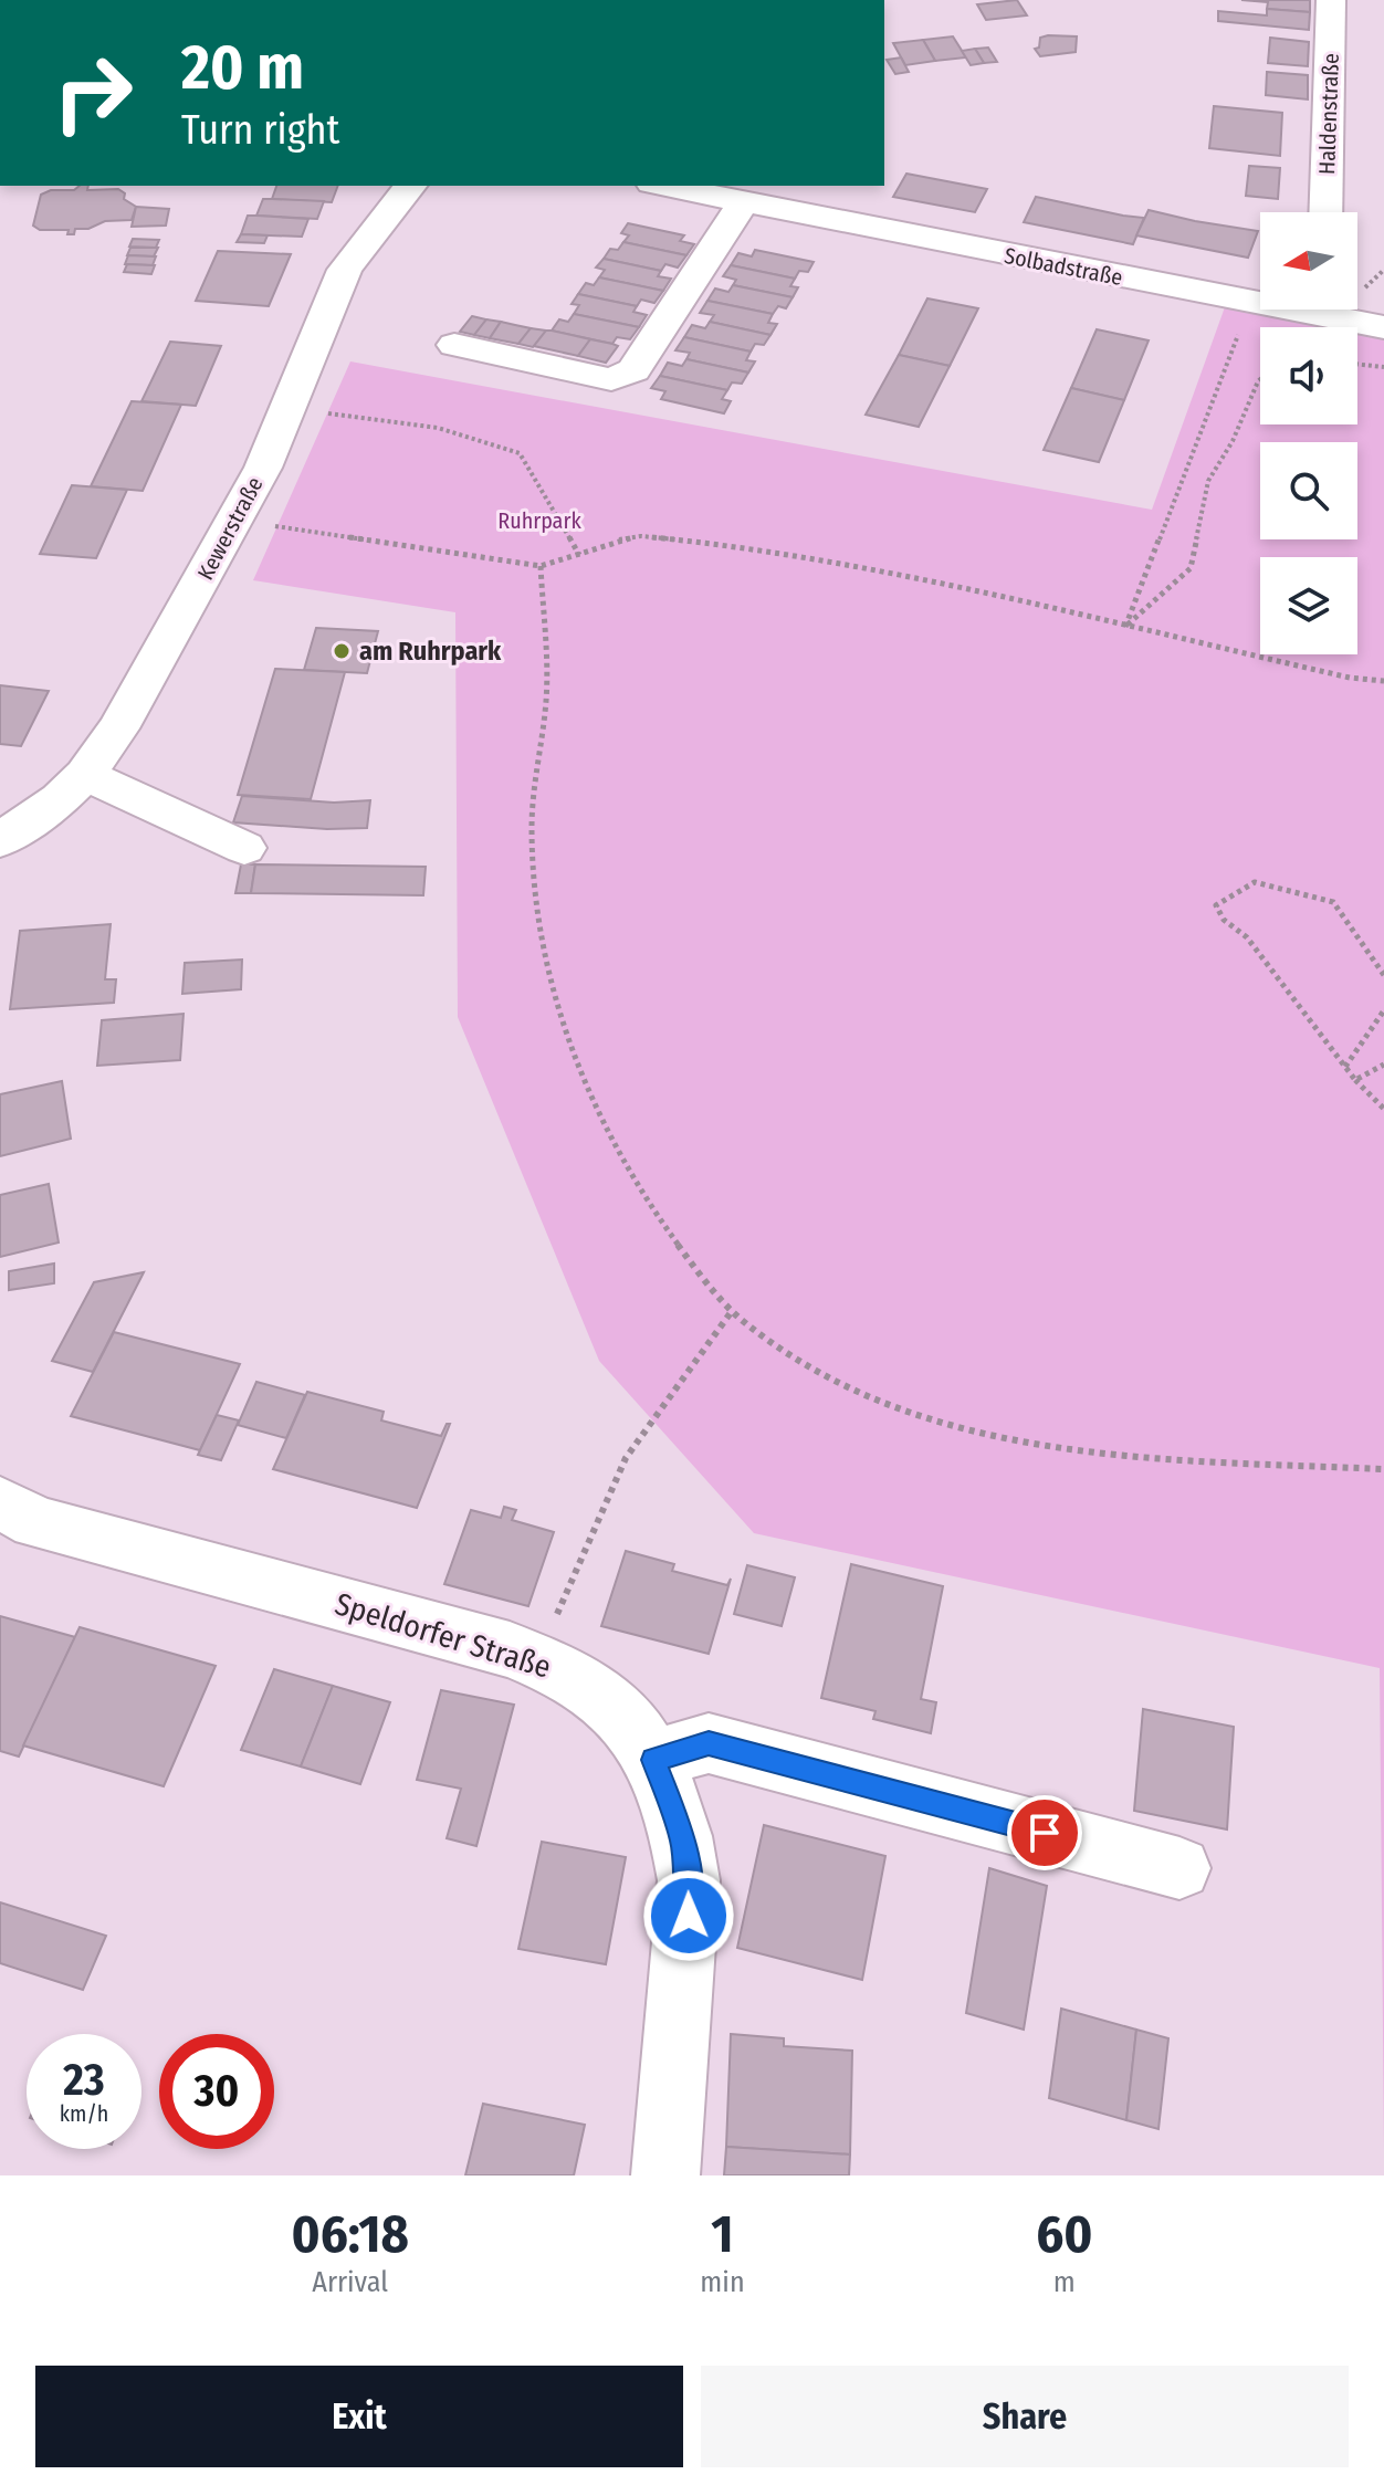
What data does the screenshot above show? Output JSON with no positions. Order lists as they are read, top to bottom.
{
  "streets": {
    "street": [
      "Haldenstraße",
      "Solbadstraße",
      "Kewerstraße",
      "Speldorfer Straße"
    ]
  },
  "parks": ["Ruhrpark"],
  "places": ["am Ruhrpark"],
  "north": "left",
  "page": {
    "turn": ["20 m", "Turn right"],
    "speed": "23 km/h",
    "limit": "30",
    "eta": [
      "06:18",
      "Arrival",
      "1",
      "min",
      "60",
      "m"
    ],
    "buttons": ["Exit", "Share"]
  }
}
